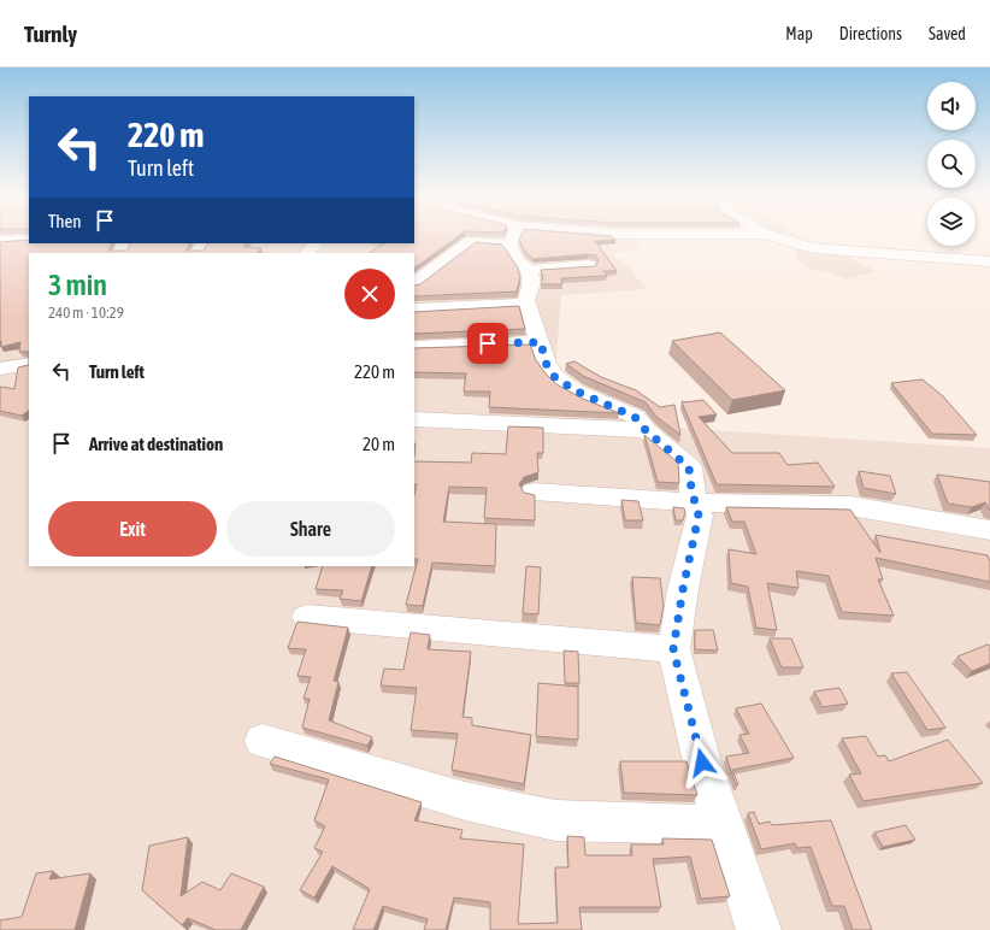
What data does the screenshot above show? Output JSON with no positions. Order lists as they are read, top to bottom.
{
  "page": {
    "header": "Turnly",
    "nav": ["Map", "Directions", "Saved"],
    "turn": ["220 m", "Turn left"],
    "then": "Then",
    "heading": ["3 min", "240 m · 10:29"],
    "list": [
      {
        "name": "Turn left",
        "value": "220 m"
      },
      {
        "name": "Arrive at destination",
        "value": "20 m"
      }
    ],
    "buttons": ["Exit", "Share"]
  }
}
